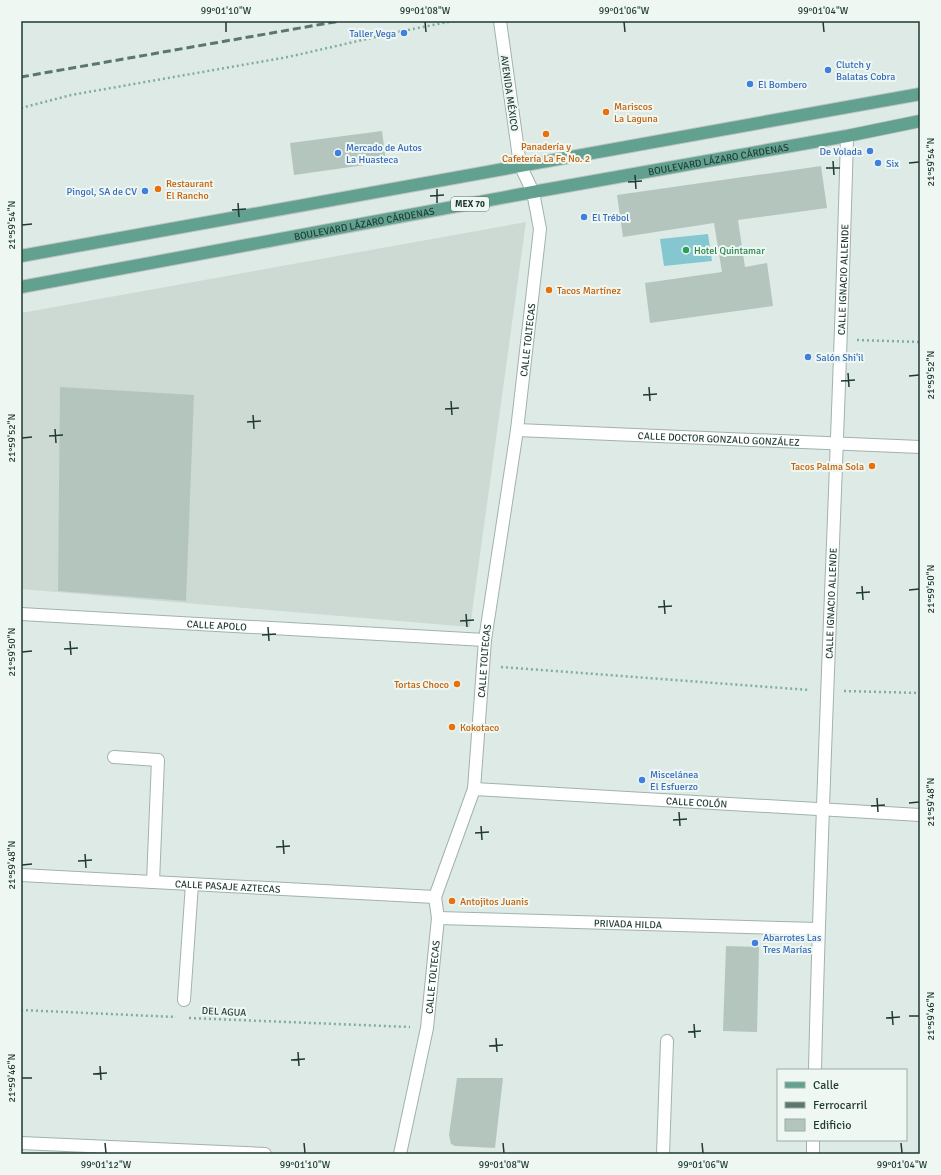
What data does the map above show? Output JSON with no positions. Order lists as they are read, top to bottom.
{
  "streets": {
    "main road": ["BOULEVARD LÁZARO CÁRDENAS", "MEX 70"],
    "street": [
      "AVENIDA MÉXICO",
      "CALLE IGNACIO ALLENDE",
      "CALLE TOLTECAS",
      "CALLE DOCTOR GONZALO GONZÁLEZ",
      "CALLE APOLO",
      "CALLE COLÓN",
      "CALLE PASAJE AZTECAS",
      "PRIVADA HILDA"
    ],
    "path": ["DEL AGUA"]
  },
  "crossings": [
    ["AVENIDA MÉXICO", "CALLE TOLTECAS"],
    ["BOULEVARD LÁZARO CÁRDENAS", "CALLE IGNACIO ALLENDE"],
    ["BOULEVARD LÁZARO CÁRDENAS", "CALLE TOLTECAS"],
    ["CALLE IGNACIO ALLENDE", "CALLE DOCTOR GONZALO GONZÁLEZ"],
    ["CALLE IGNACIO ALLENDE", "CALLE COLÓN"],
    ["CALLE IGNACIO ALLENDE", "PRIVADA HILDA"],
    ["CALLE TOLTECAS", "CALLE DOCTOR GONZALO GONZÁLEZ"],
    ["CALLE TOLTECAS", "CALLE APOLO"],
    ["CALLE TOLTECAS", "CALLE COLÓN"],
    ["CALLE TOLTECAS", "CALLE PASAJE AZTECAS"],
    ["CALLE TOLTECAS", "PRIVADA HILDA"],
    ["CALLE TOLTECAS", "DEL AGUA"]
  ],
  "places": [
    "Taller Vega",
    "Clutch y Balatas Cobra",
    "El Bombero",
    "Mariscos La Laguna",
    "Panadería y Cafetería La Fe No. 2",
    "De Volada",
    "Mercado de Autos La Huasteca",
    "Six",
    "Restaurant El Rancho",
    "Pingol, SA de CV",
    "El Trébol",
    "Hotel Quintamar",
    "Tacos Martínez",
    "Salón Shi'il",
    "Tacos Palma Sola",
    "Tortas Choco",
    "Kokotaco",
    "Miscelánea El Esfuerzo",
    "Antojitos Juanis",
    "Abarrotes Las Tres Marías"
  ],
  "legend": ["Calle", "Ferrocarril", "Edificio"],
  "coordinates": [
    "99°01'10\"W",
    "99°01'08\"W",
    "99°01'06\"W",
    "99°01'04\"W",
    "21°59'54\"N",
    "21°59'52\"N",
    "21°59'50\"N",
    "21°59'48\"N",
    "21°59'46\"N",
    "99°01'12\"W"
  ]
}
